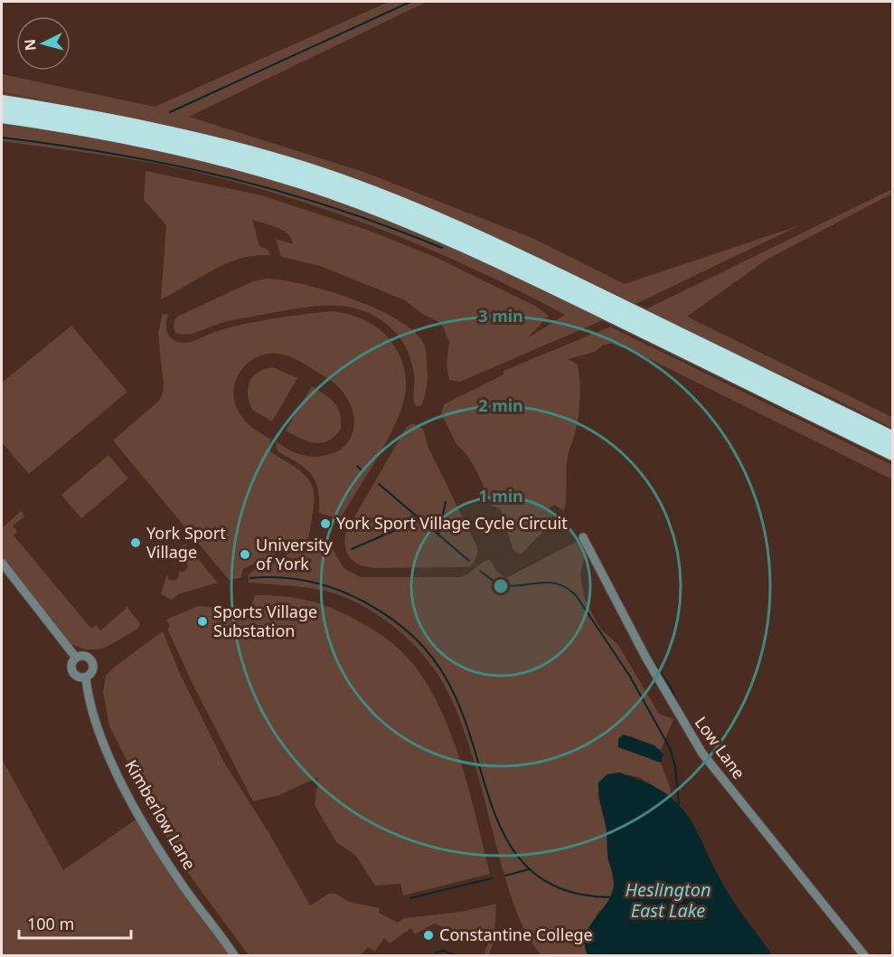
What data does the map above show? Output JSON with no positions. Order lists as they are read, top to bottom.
{
  "streets": {
    "street": ["Low Lane", "Kimberlow Lane"]
  },
  "water": ["Heslington East Lake"],
  "places": [
    "York Sport Village Cycle Circuit",
    "York Sport Village",
    "University of York",
    "Sports Village Substation",
    "Constantine College"
  ],
  "scale_bar": "100 m",
  "north": "left",
  "rings": ["3 min", "2 min", "1 min"]
}
